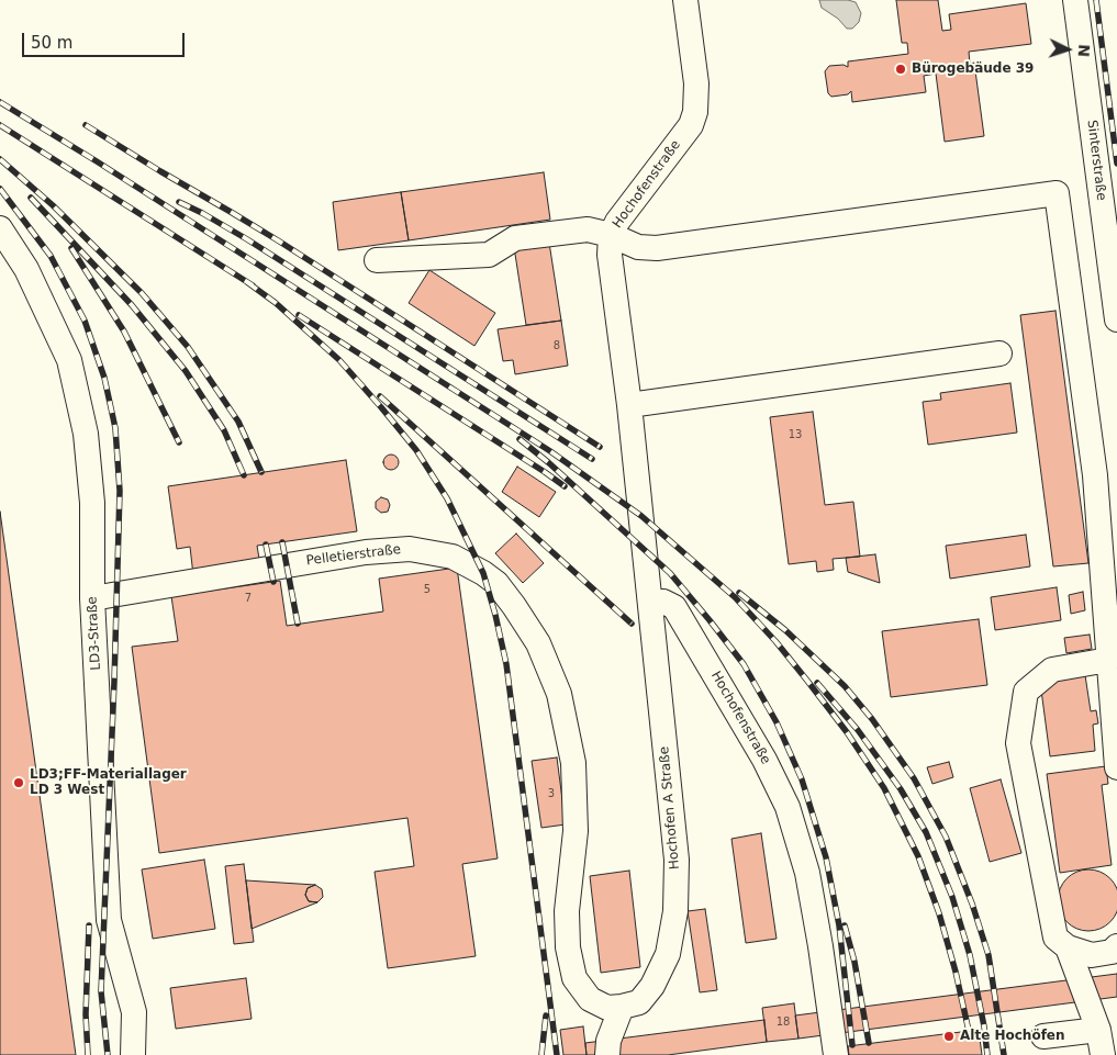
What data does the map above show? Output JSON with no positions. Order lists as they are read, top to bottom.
{
  "streets": {
    "street": [
      "Sinterstraße",
      "Hochofenstraße",
      "Pelletierstraße",
      "LD3-Straße",
      "Hochofen A Straße"
    ]
  },
  "crossings": [
    ["Hochofenstraße", "Hochofen A Straße"],
    ["Pelletierstraße", "LD3-Straße"],
    ["Pelletierstraße", "Hochofen A Straße"]
  ],
  "places": ["Bürogebäude 39", "LD3;FF-Materiallager LD 3 West", "Alte Hochöfen"],
  "house_numbers": [
    "8",
    "13",
    "5",
    "7",
    "3",
    "18"
  ],
  "scale_bar": "50 m",
  "north": "right"
}
